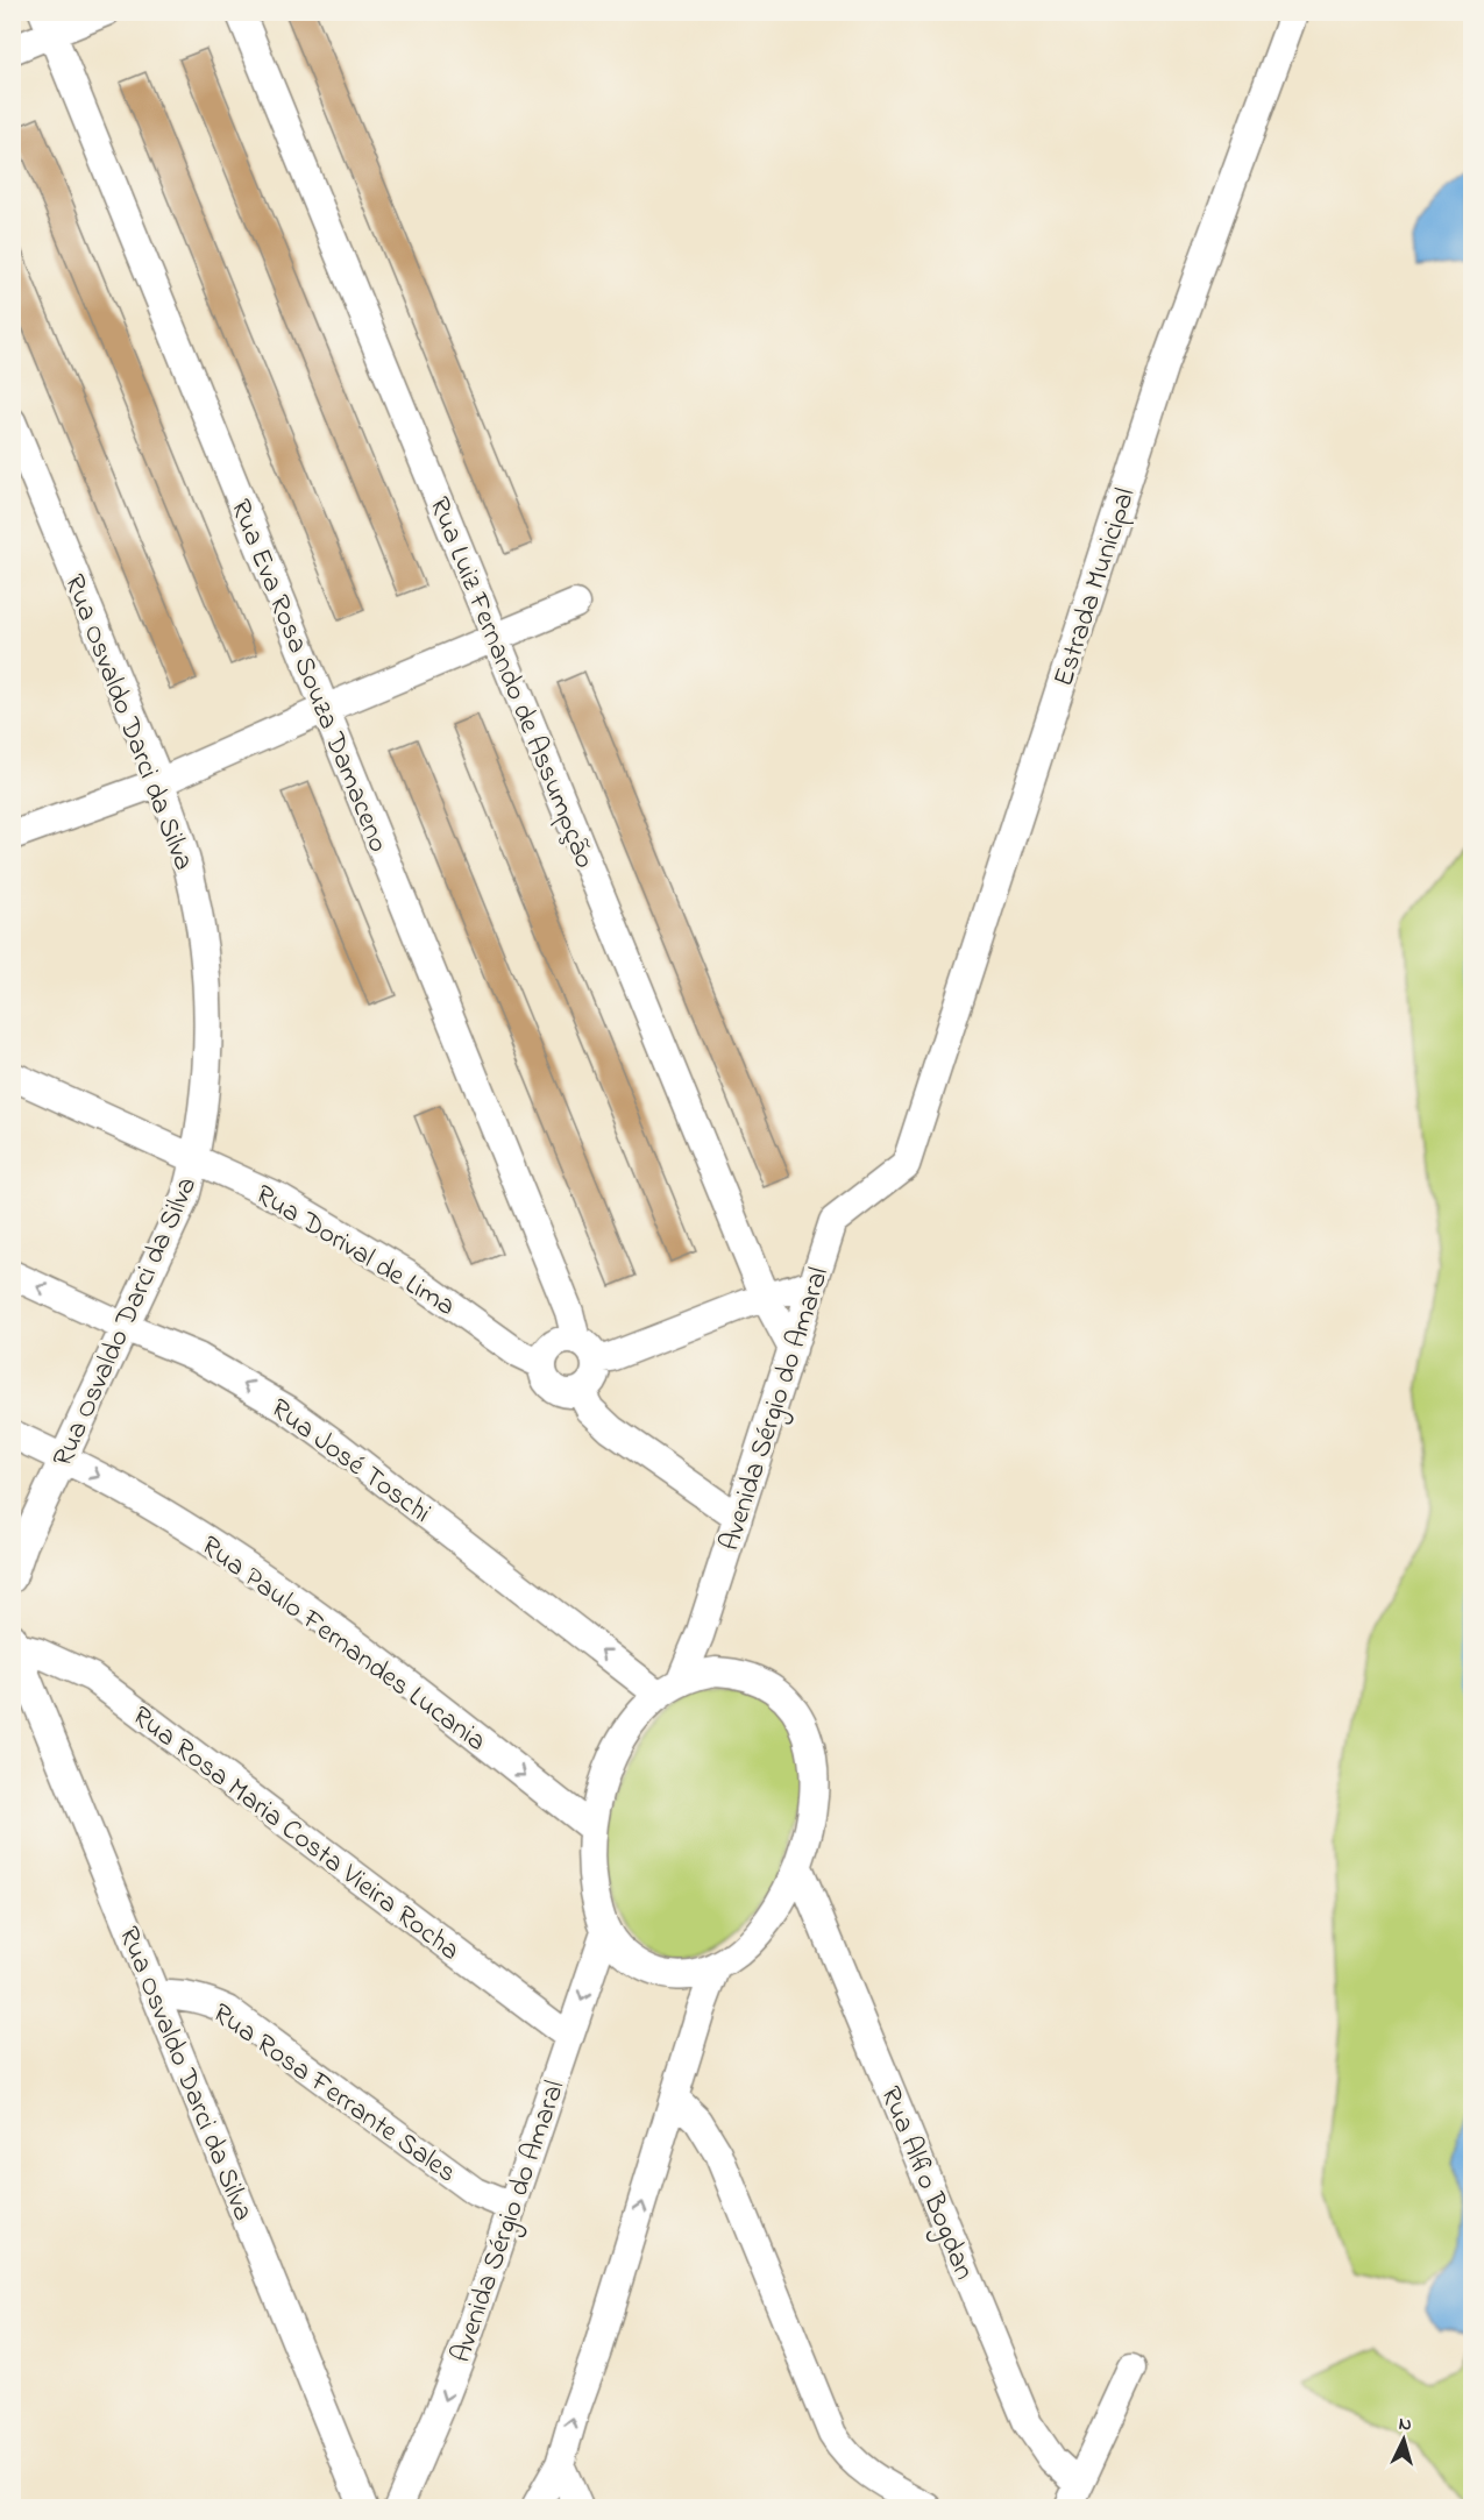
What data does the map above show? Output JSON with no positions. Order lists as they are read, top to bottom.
{
  "streets": {
    "street": [
      "Estrada Municipal",
      "Rua Eva Rosa Souza Damaceno",
      "Rua Luiz Fernando de Assumpção",
      "Rua Osvaldo Darci da Silva",
      "Rua Dorival de Lima",
      "Avenida Sérgio do Amaral",
      "Rua José Toschi",
      "Rua Paulo Fernandes Lucania",
      "Rua Rosa Maria Costa Vieira Rocha",
      "Rua Rosa Ferrante Sales",
      "Rua Alfio Bogdan"
    ]
  },
  "crossings": [
    ["Estrada Municipal", "Avenida Sérgio do Amaral"],
    ["Rua Eva Rosa Souza Damaceno", "Rua Dorival de Lima"],
    ["Rua Luiz Fernando de Assumpção", "Avenida Sérgio do Amaral"],
    ["Rua Osvaldo Darci da Silva", "Rua Dorival de Lima"],
    ["Rua Osvaldo Darci da Silva", "Rua José Toschi"],
    ["Rua Osvaldo Darci da Silva", "Rua Paulo Fernandes Lucania"],
    ["Rua Osvaldo Darci da Silva", "Rua Rosa Maria Costa Vieira Rocha"],
    ["Rua Osvaldo Darci da Silva", "Rua Rosa Ferrante Sales"],
    ["Avenida Sérgio do Amaral", "Rua José Toschi"],
    ["Avenida Sérgio do Amaral", "Rua Paulo Fernandes Lucania"],
    ["Avenida Sérgio do Amaral", "Rua Rosa Maria Costa Vieira Rocha"],
    ["Avenida Sérgio do Amaral", "Rua Rosa Ferrante Sales"]
  ],
  "one_way": ["Rua José Toschi", "Rua Paulo Fernandes Lucania"],
  "north": "top"
}
